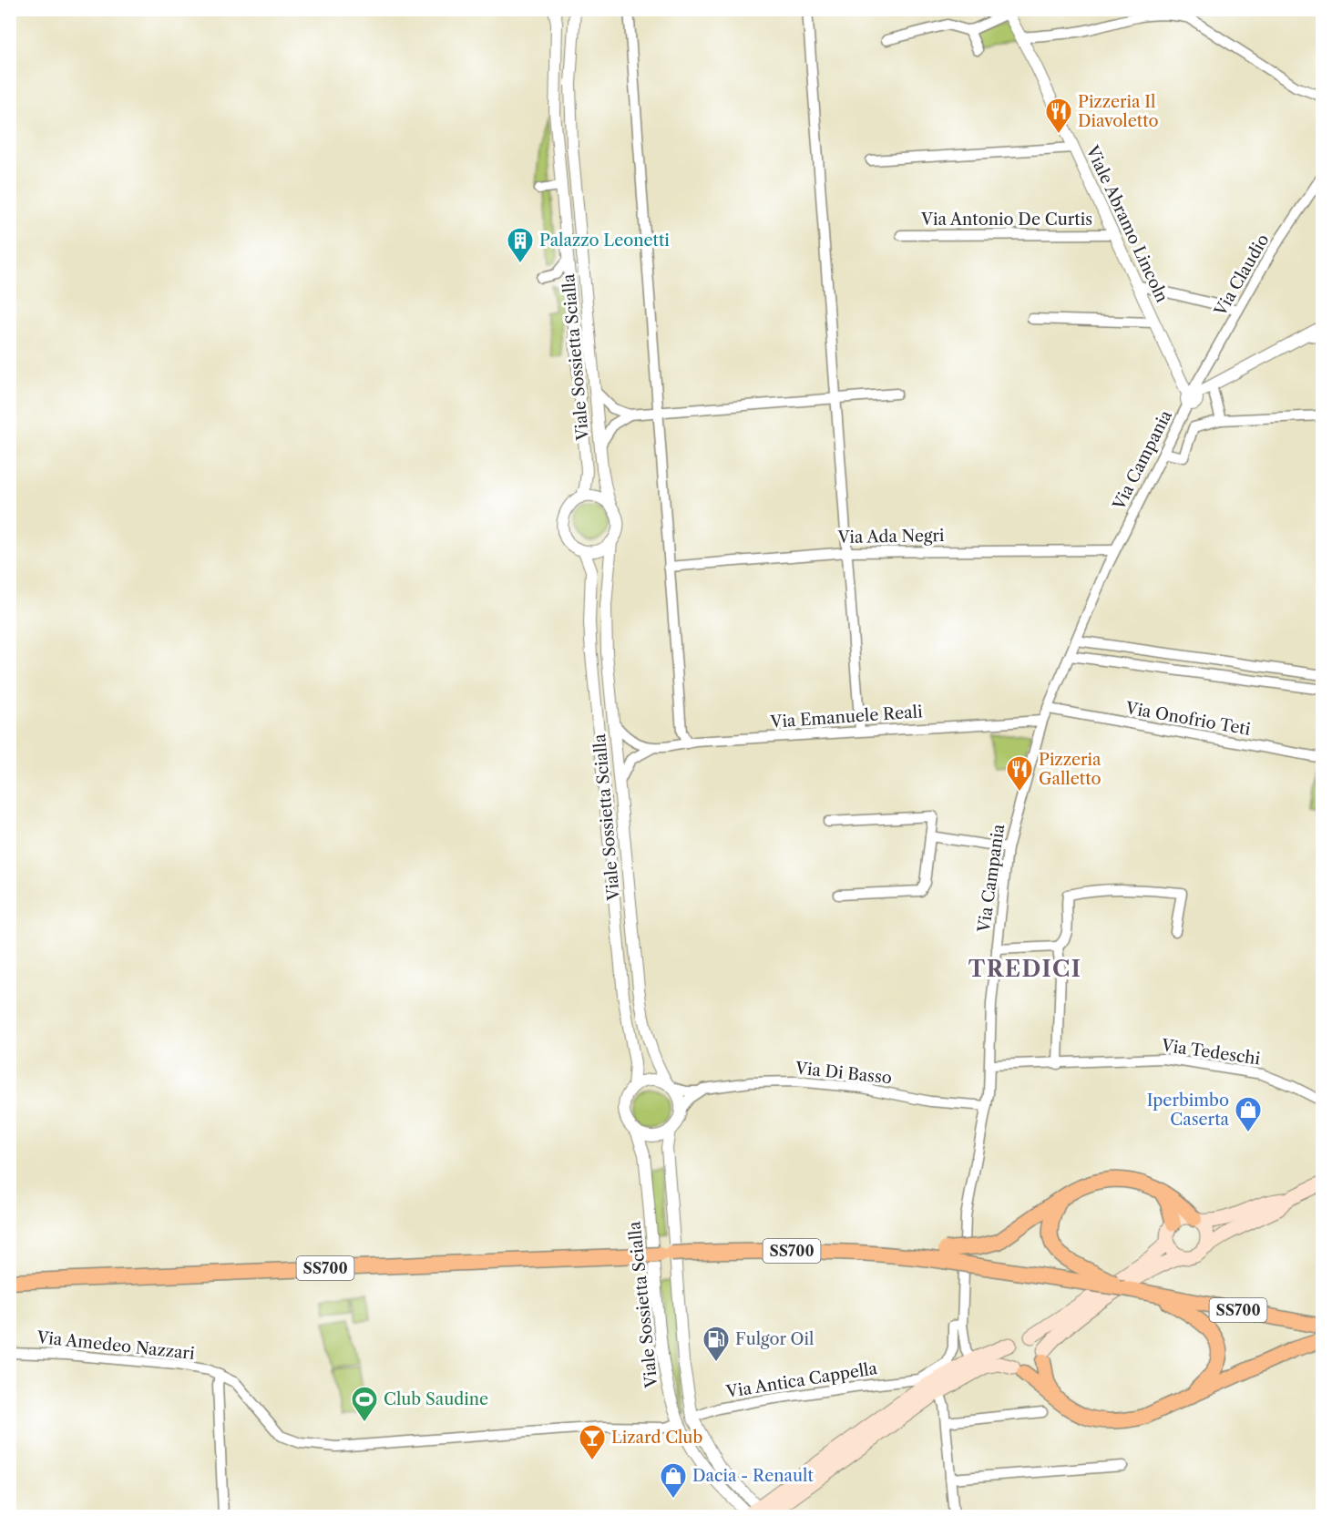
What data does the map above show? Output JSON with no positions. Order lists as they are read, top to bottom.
{
  "streets": {
    "highway": ["SS700"],
    "street": [
      "Via Antonio De Curtis",
      "Viale Abramo Lincoln",
      "Via Claudio",
      "Viale Sossietta Scialla",
      "Via Campania",
      "Via Ada Negri",
      "Via Emanuele Reali",
      "Via Onofrio Teti",
      "Via Tedeschi",
      "Via Di Basso",
      "Via Amedeo Nazzari",
      "Via Antica Cappella"
    ]
  },
  "crossings": [
    ["Via Antonio De Curtis", "Viale Abramo Lincoln"],
    ["Viale Abramo Lincoln", "Via Claudio"],
    ["Viale Abramo Lincoln", "Via Campania"],
    ["Via Claudio", "Via Campania"],
    ["Viale Sossietta Scialla", "Via Emanuele Reali"],
    ["Viale Sossietta Scialla", "Via Di Basso"],
    ["Viale Sossietta Scialla", "Via Amedeo Nazzari"],
    ["Viale Sossietta Scialla", "Via Antica Cappella"],
    ["Via Campania", "Via Ada Negri"],
    ["Via Campania", "Via Emanuele Reali"],
    ["Via Campania", "Via Onofrio Teti"],
    ["Via Campania", "Via Tedeschi"],
    ["Via Campania", "Via Di Basso"],
    ["Via Campania", "Via Antica Cappella"]
  ],
  "districts": ["TREDICI"],
  "places": {
    "restaurant": ["Pizzeria Il Diavoletto", "Pizzeria Galletto"],
    "building": ["Palazzo Leonetti"],
    "shop": ["Iperbimbo Caserta", "Dacia - Renault"],
    "fuel station": ["Fulgor Oil"],
    "sports": ["Club Saudine"],
    "bar": ["Lizard Club"]
  }
}
